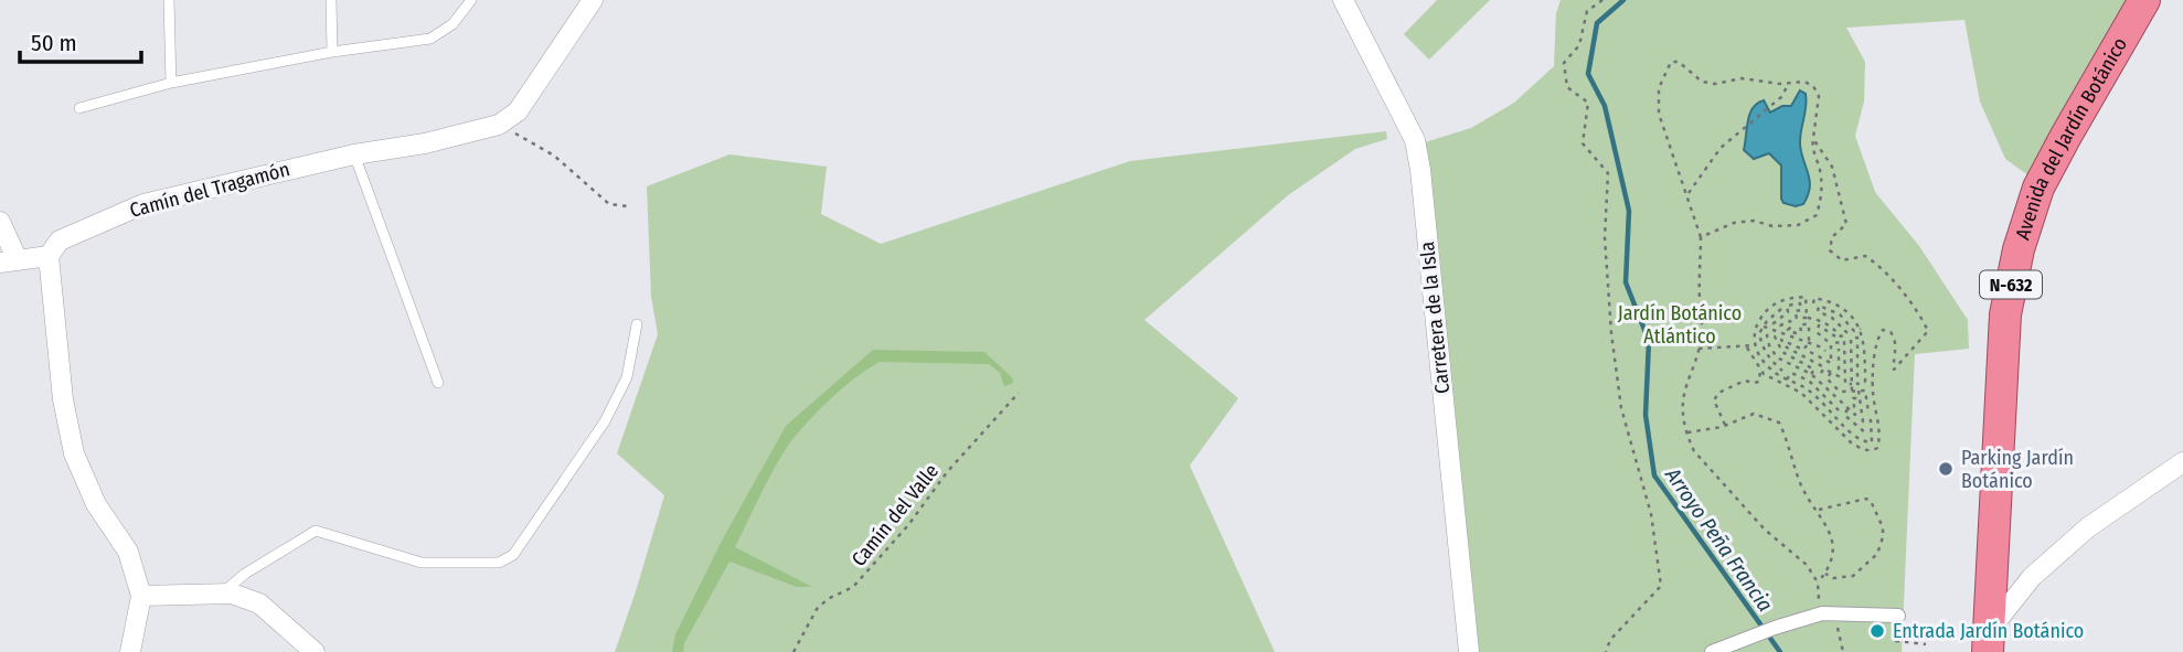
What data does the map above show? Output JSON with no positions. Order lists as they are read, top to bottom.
{
  "streets": {
    "highway": ["Avenida del Jardín Botánico", "N-632"],
    "street": ["Camín del Tragamón", "Carretera de la Isla"],
    "path": ["Camín del Valle"]
  },
  "water": ["Arroyo Peña Francia"],
  "parks": ["Jardín Botánico Atlántico"],
  "places": ["Parking Jardín Botánico", "Entrada Jardín Botánico"],
  "scale_bar": "50 m"
}
